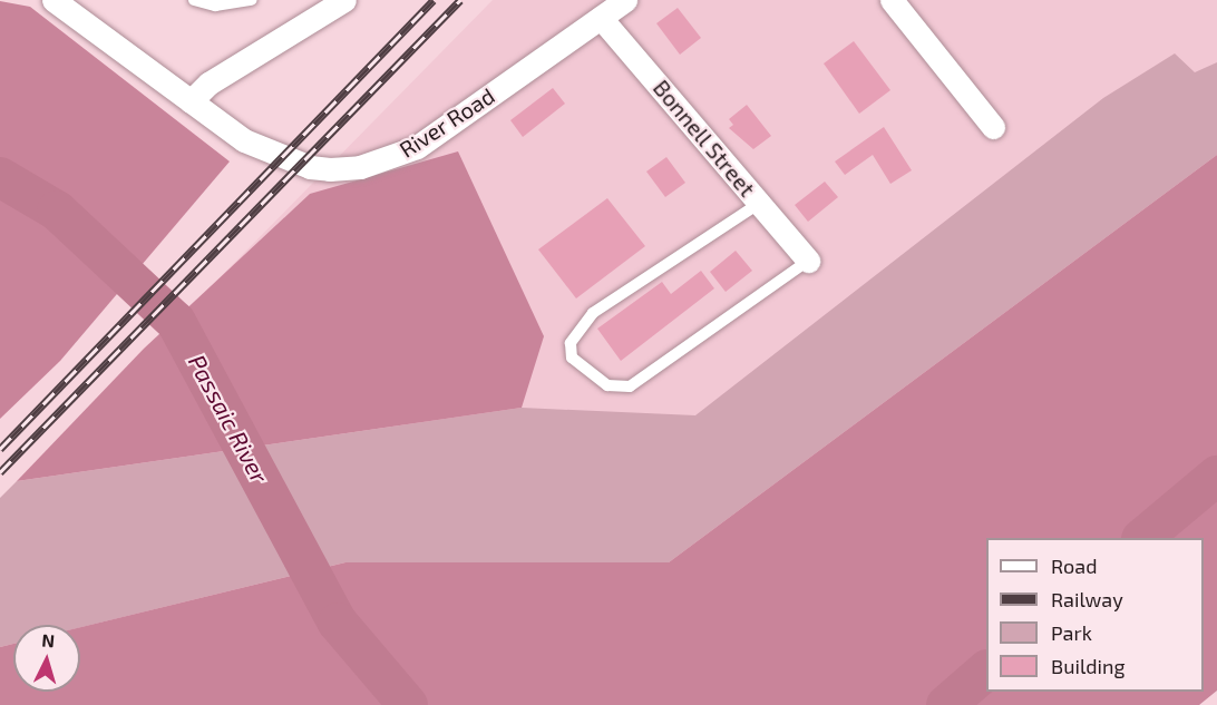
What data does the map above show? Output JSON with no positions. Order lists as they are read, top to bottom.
{
  "streets": {
    "street": ["River Road", "Bonnell Street"]
  },
  "crossings": [
    ["River Road", "Bonnell Street"]
  ],
  "water": ["Passaic River"],
  "legend": [
    "Road",
    "Railway",
    "Park",
    "Building"
  ],
  "north": "top"
}
